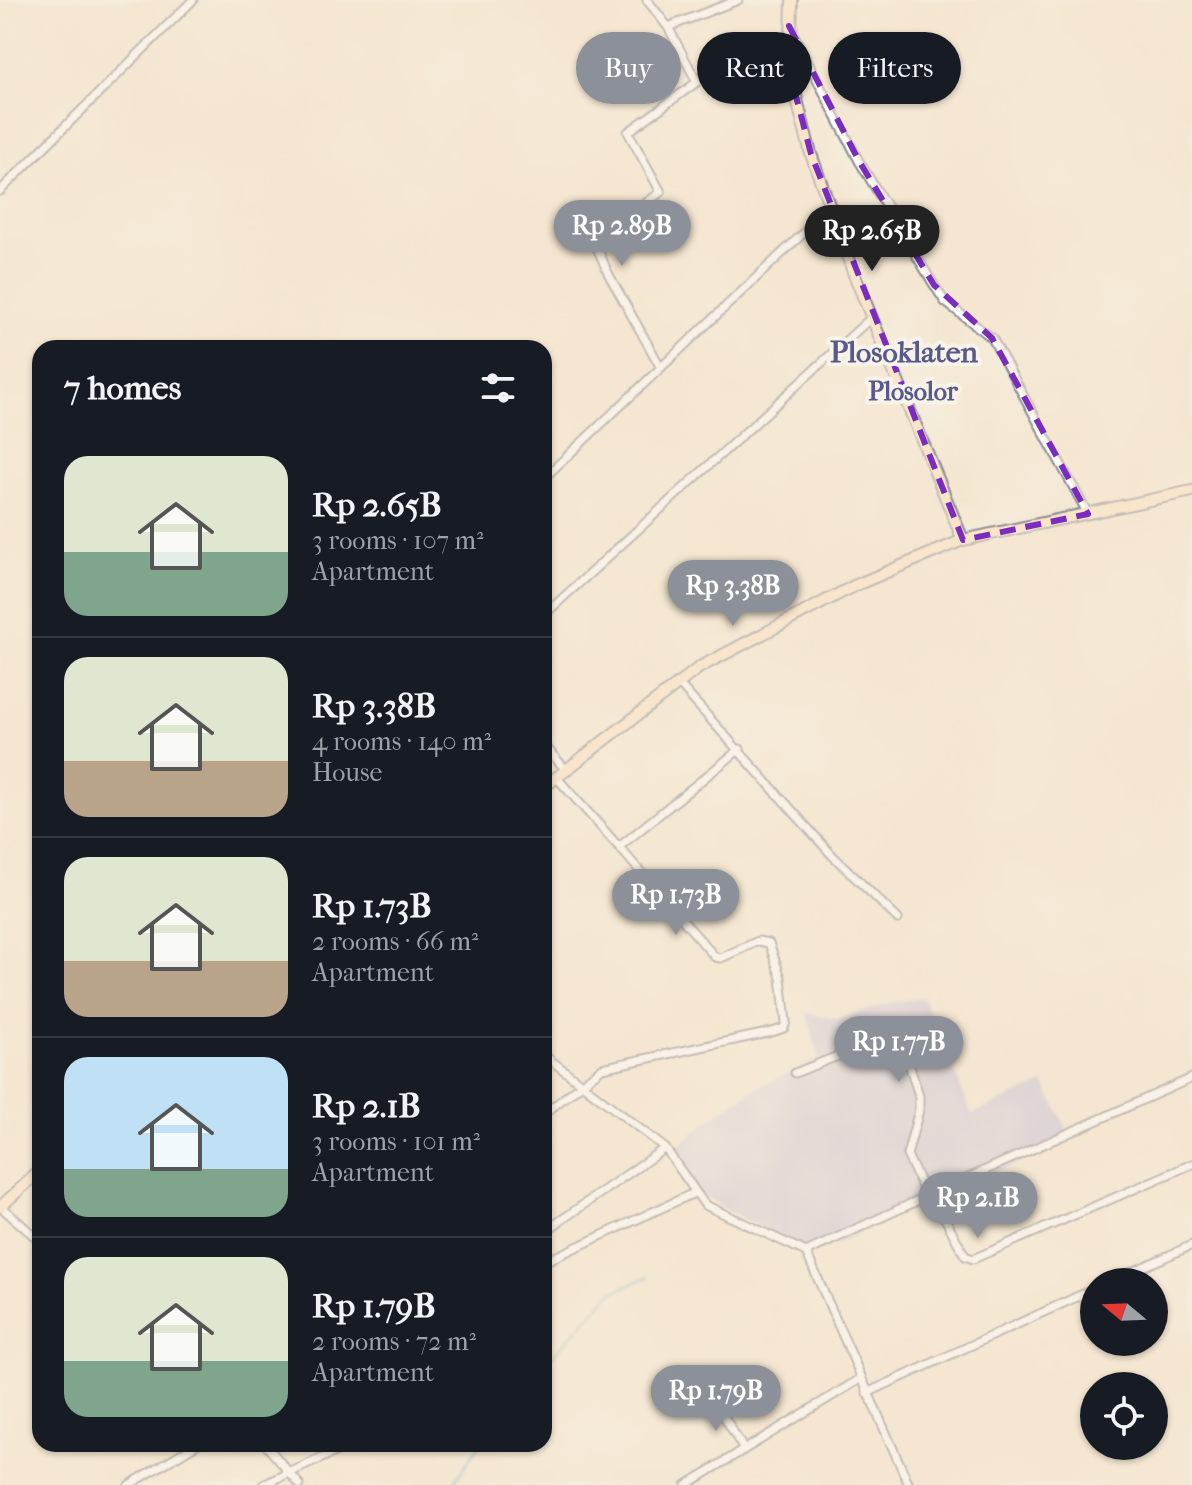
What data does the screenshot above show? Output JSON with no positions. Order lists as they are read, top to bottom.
{
  "districts": ["Plosoklaten", "Plosolor"],
  "north": "left",
  "page": {
    "chip": ["Buy", "Rent", "Filters"],
    "price": [
      "Rp 2.89B",
      "Rp 2.65B",
      "Rp 3.38B",
      "Rp 1.73B",
      "Rp 1.77B",
      "Rp 2.1B",
      "Rp 1.79B"
    ],
    "heading": "7 homes",
    "list": [
      {
        "name": "Rp 2.65B",
        "note": "3 rooms · 107 m² · Apartment"
      },
      {
        "name": "Rp 3.38B",
        "note": "4 rooms · 140 m² · House"
      },
      {
        "name": "Rp 1.73B",
        "note": "2 rooms · 66 m² · Apartment"
      },
      {
        "name": "Rp 2.1B",
        "note": "3 rooms · 101 m² · Apartment"
      },
      {
        "name": "Rp 1.79B",
        "note": "2 rooms · 72 m² · Apartment"
      }
    ]
  }
}
